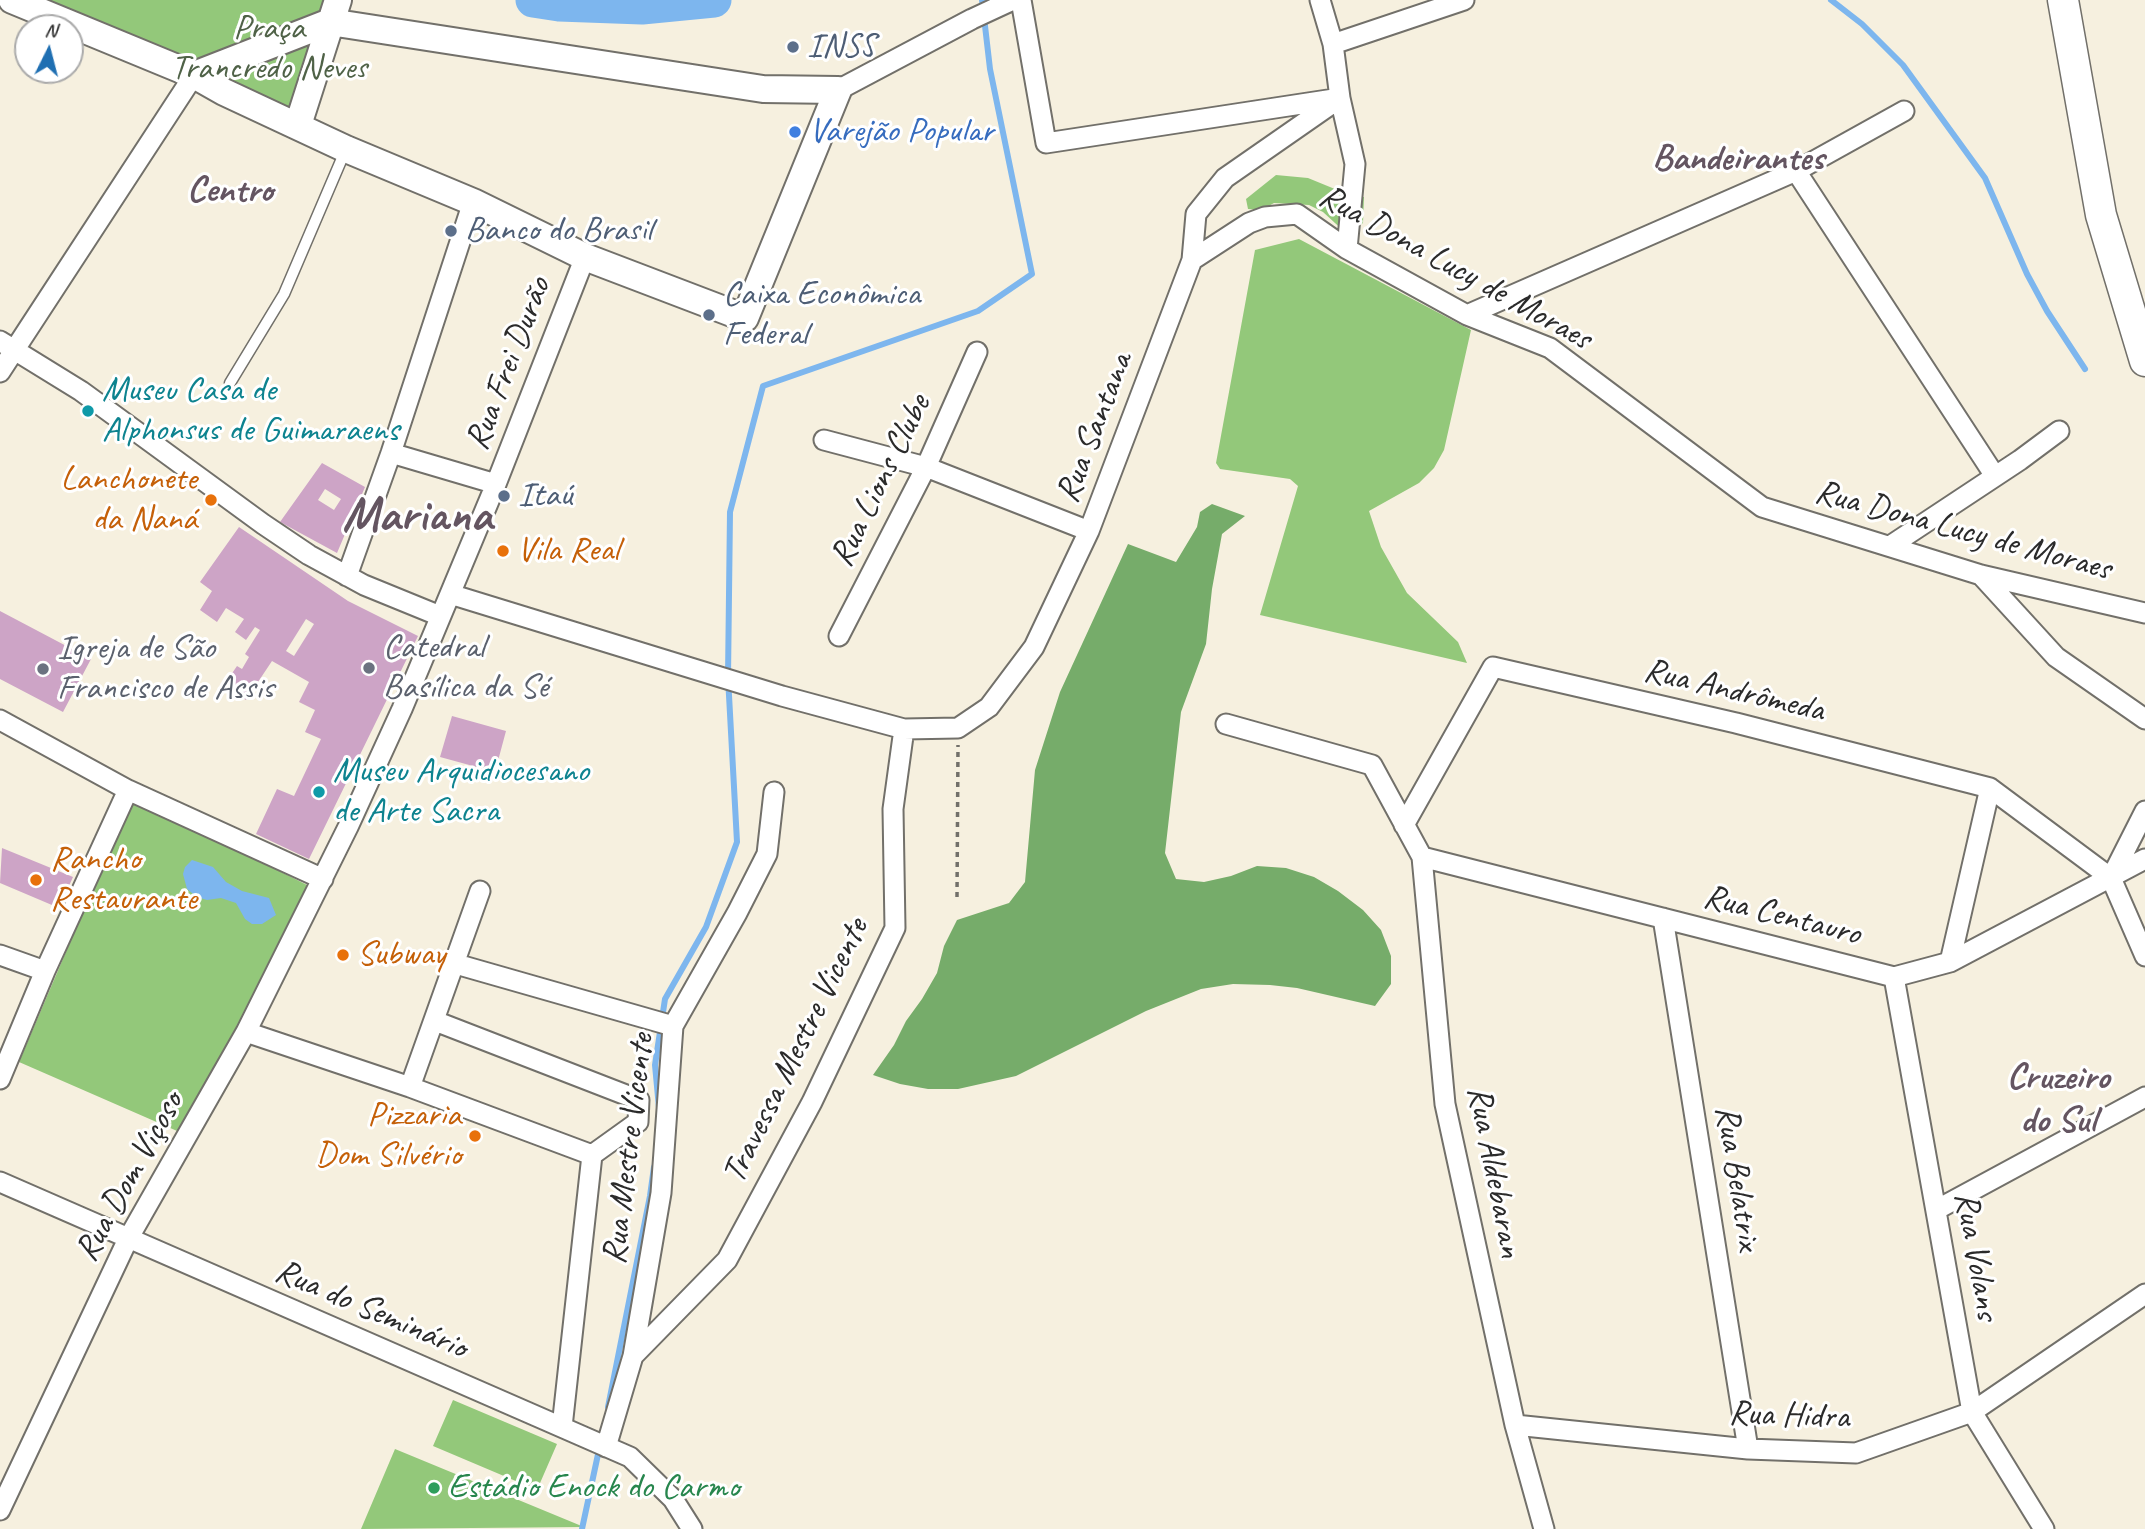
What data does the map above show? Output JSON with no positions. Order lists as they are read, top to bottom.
{
  "streets": {
    "street": [
      "Rua Dona Lucy de Moraes",
      "Rua Frei Durão",
      "Rua Santana",
      "Rua Lions Clube",
      "Rua Andrômeda",
      "Rua Centauro",
      "Travessa Mestre Vicente",
      "Rua Mestre Vicente",
      "Rua Aldebaran",
      "Rua Dom Viçoso",
      "Rua Belatrix",
      "Rua Volans",
      "Rua do Seminário",
      "Rua Hidra"
    ]
  },
  "crossings": [
    ["Rua Dona Lucy de Moraes", "Rua Santana"],
    ["Rua Frei Durão", "Rua Dom Viçoso"],
    ["Rua Andrômeda", "Rua Centauro"],
    ["Rua Andrômeda", "Rua Aldebaran"],
    ["Rua Centauro", "Rua Aldebaran"],
    ["Rua Centauro", "Rua Belatrix"],
    ["Rua Centauro", "Rua Volans"],
    ["Travessa Mestre Vicente", "Rua Mestre Vicente"],
    ["Rua Mestre Vicente", "Rua do Seminário"],
    ["Rua Aldebaran", "Rua Hidra"],
    ["Rua Dom Viçoso", "Rua do Seminário"],
    ["Rua Belatrix", "Rua Hidra"],
    ["Rua Volans", "Rua Hidra"]
  ],
  "districts": [
    "Bandeirantes",
    "Centro",
    "Mariana",
    "Cruzeiro do Sul"
  ],
  "parks": ["Praça Trancredo Neves"],
  "places": [
    "INSS",
    "Varejão Popular",
    "Banco do Brasil",
    "Caixa Econômica Federal",
    "Museu Casa de Alphonsus de Guimaraens",
    "Itaú",
    "Lanchonete da Naná",
    "Vila Real",
    "Catedral Basílica da Sé",
    "Igreja de São Francisco de Assis",
    "Museu Arquidiocesano de Arte Sacra",
    "Rancho Restaurante",
    "Subway",
    "Pizzaria Dom Silvério",
    "Estádio Enock do Carmo"
  ],
  "north": "top"
}
